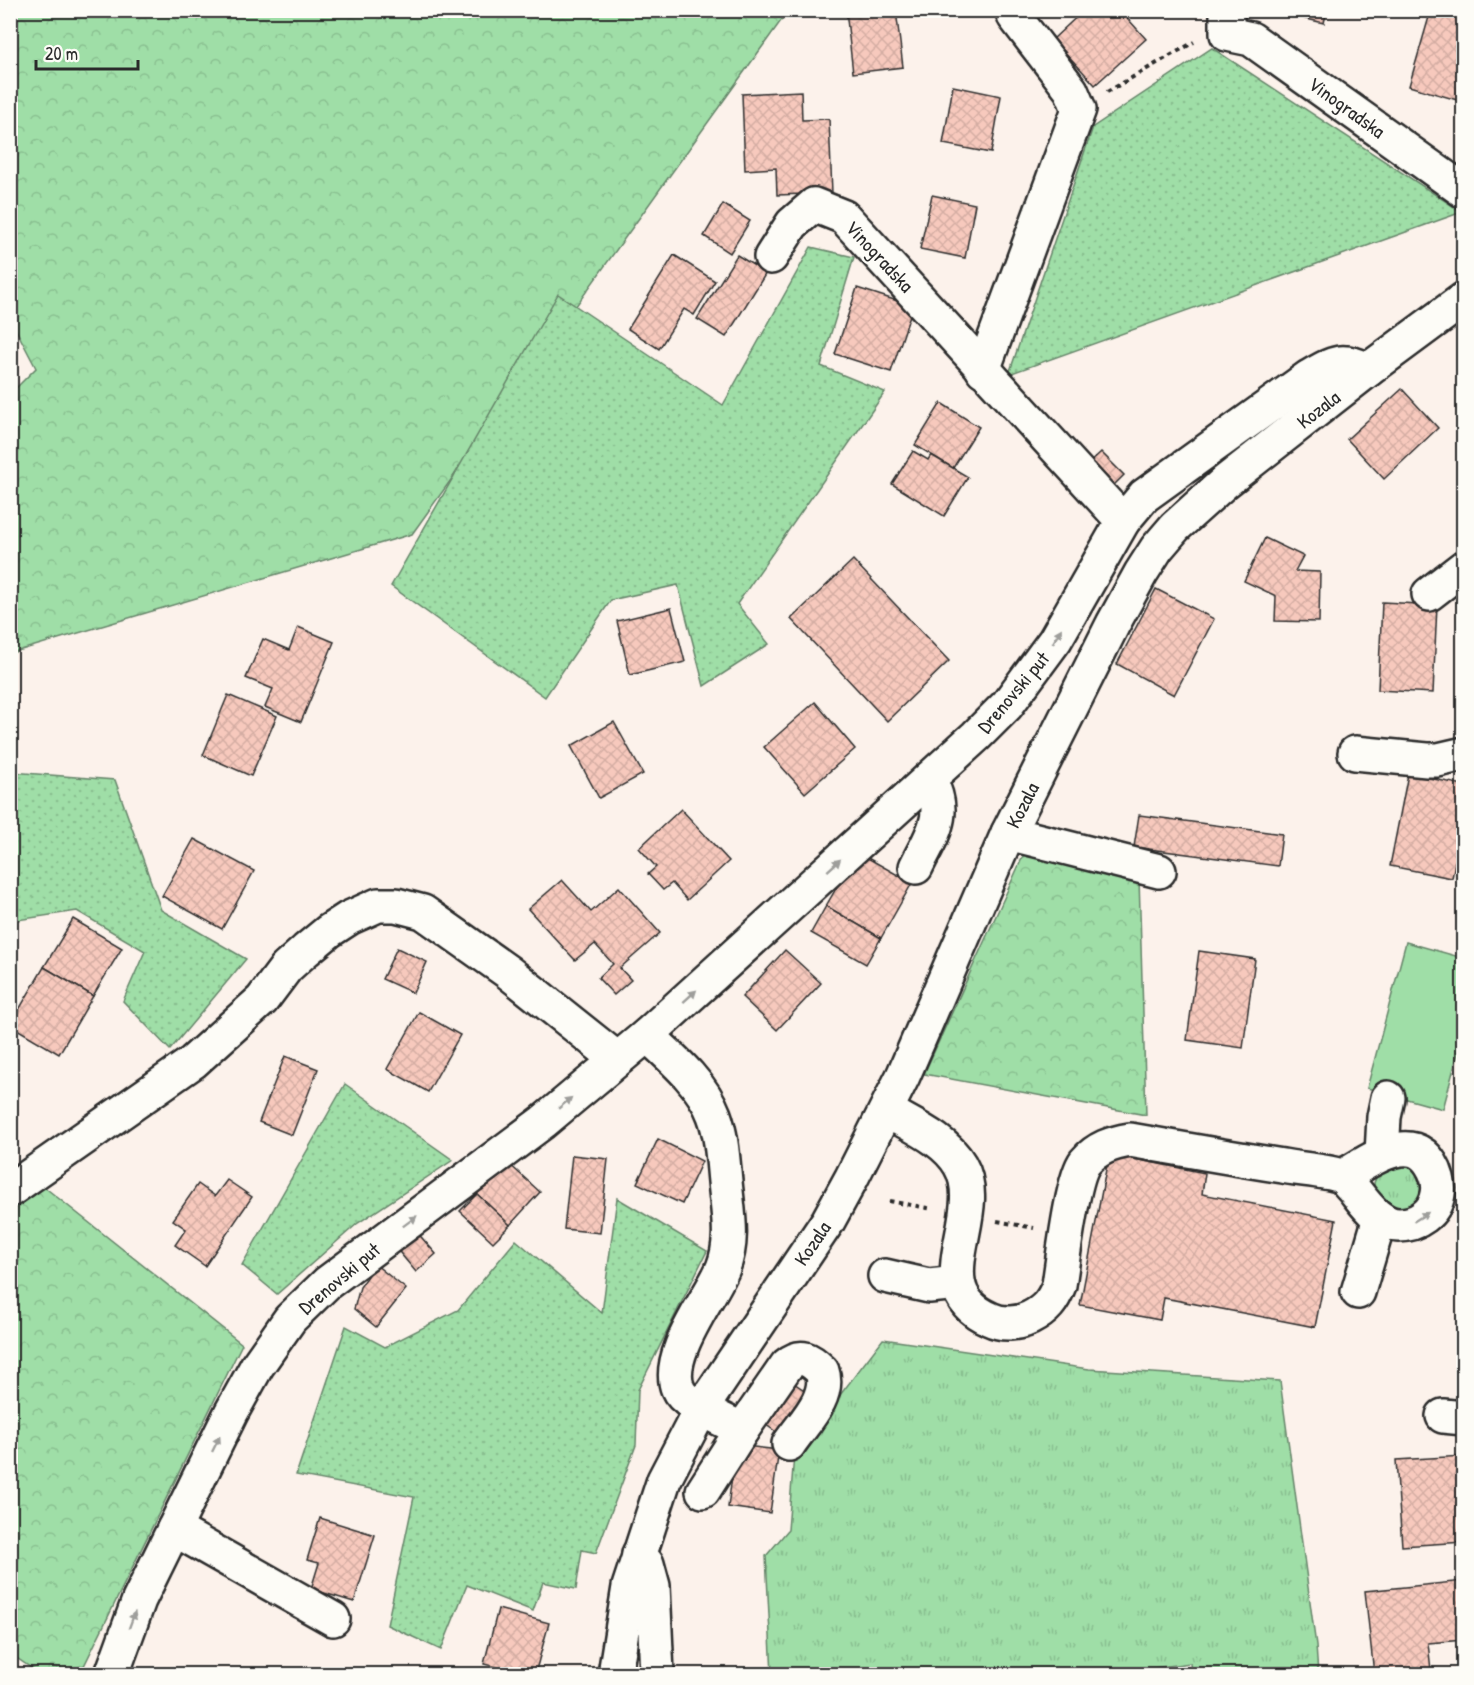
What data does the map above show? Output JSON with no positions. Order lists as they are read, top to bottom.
{
  "streets": {
    "street": ["Vinogradska", "Kozala", "Drenovski put"]
  },
  "crossings": [
    ["Vinogradska", "Drenovski put"],
    ["Kozala", "Drenovski put"]
  ],
  "one_way": ["Drenovski put"],
  "scale_bar": "20 m"
}
